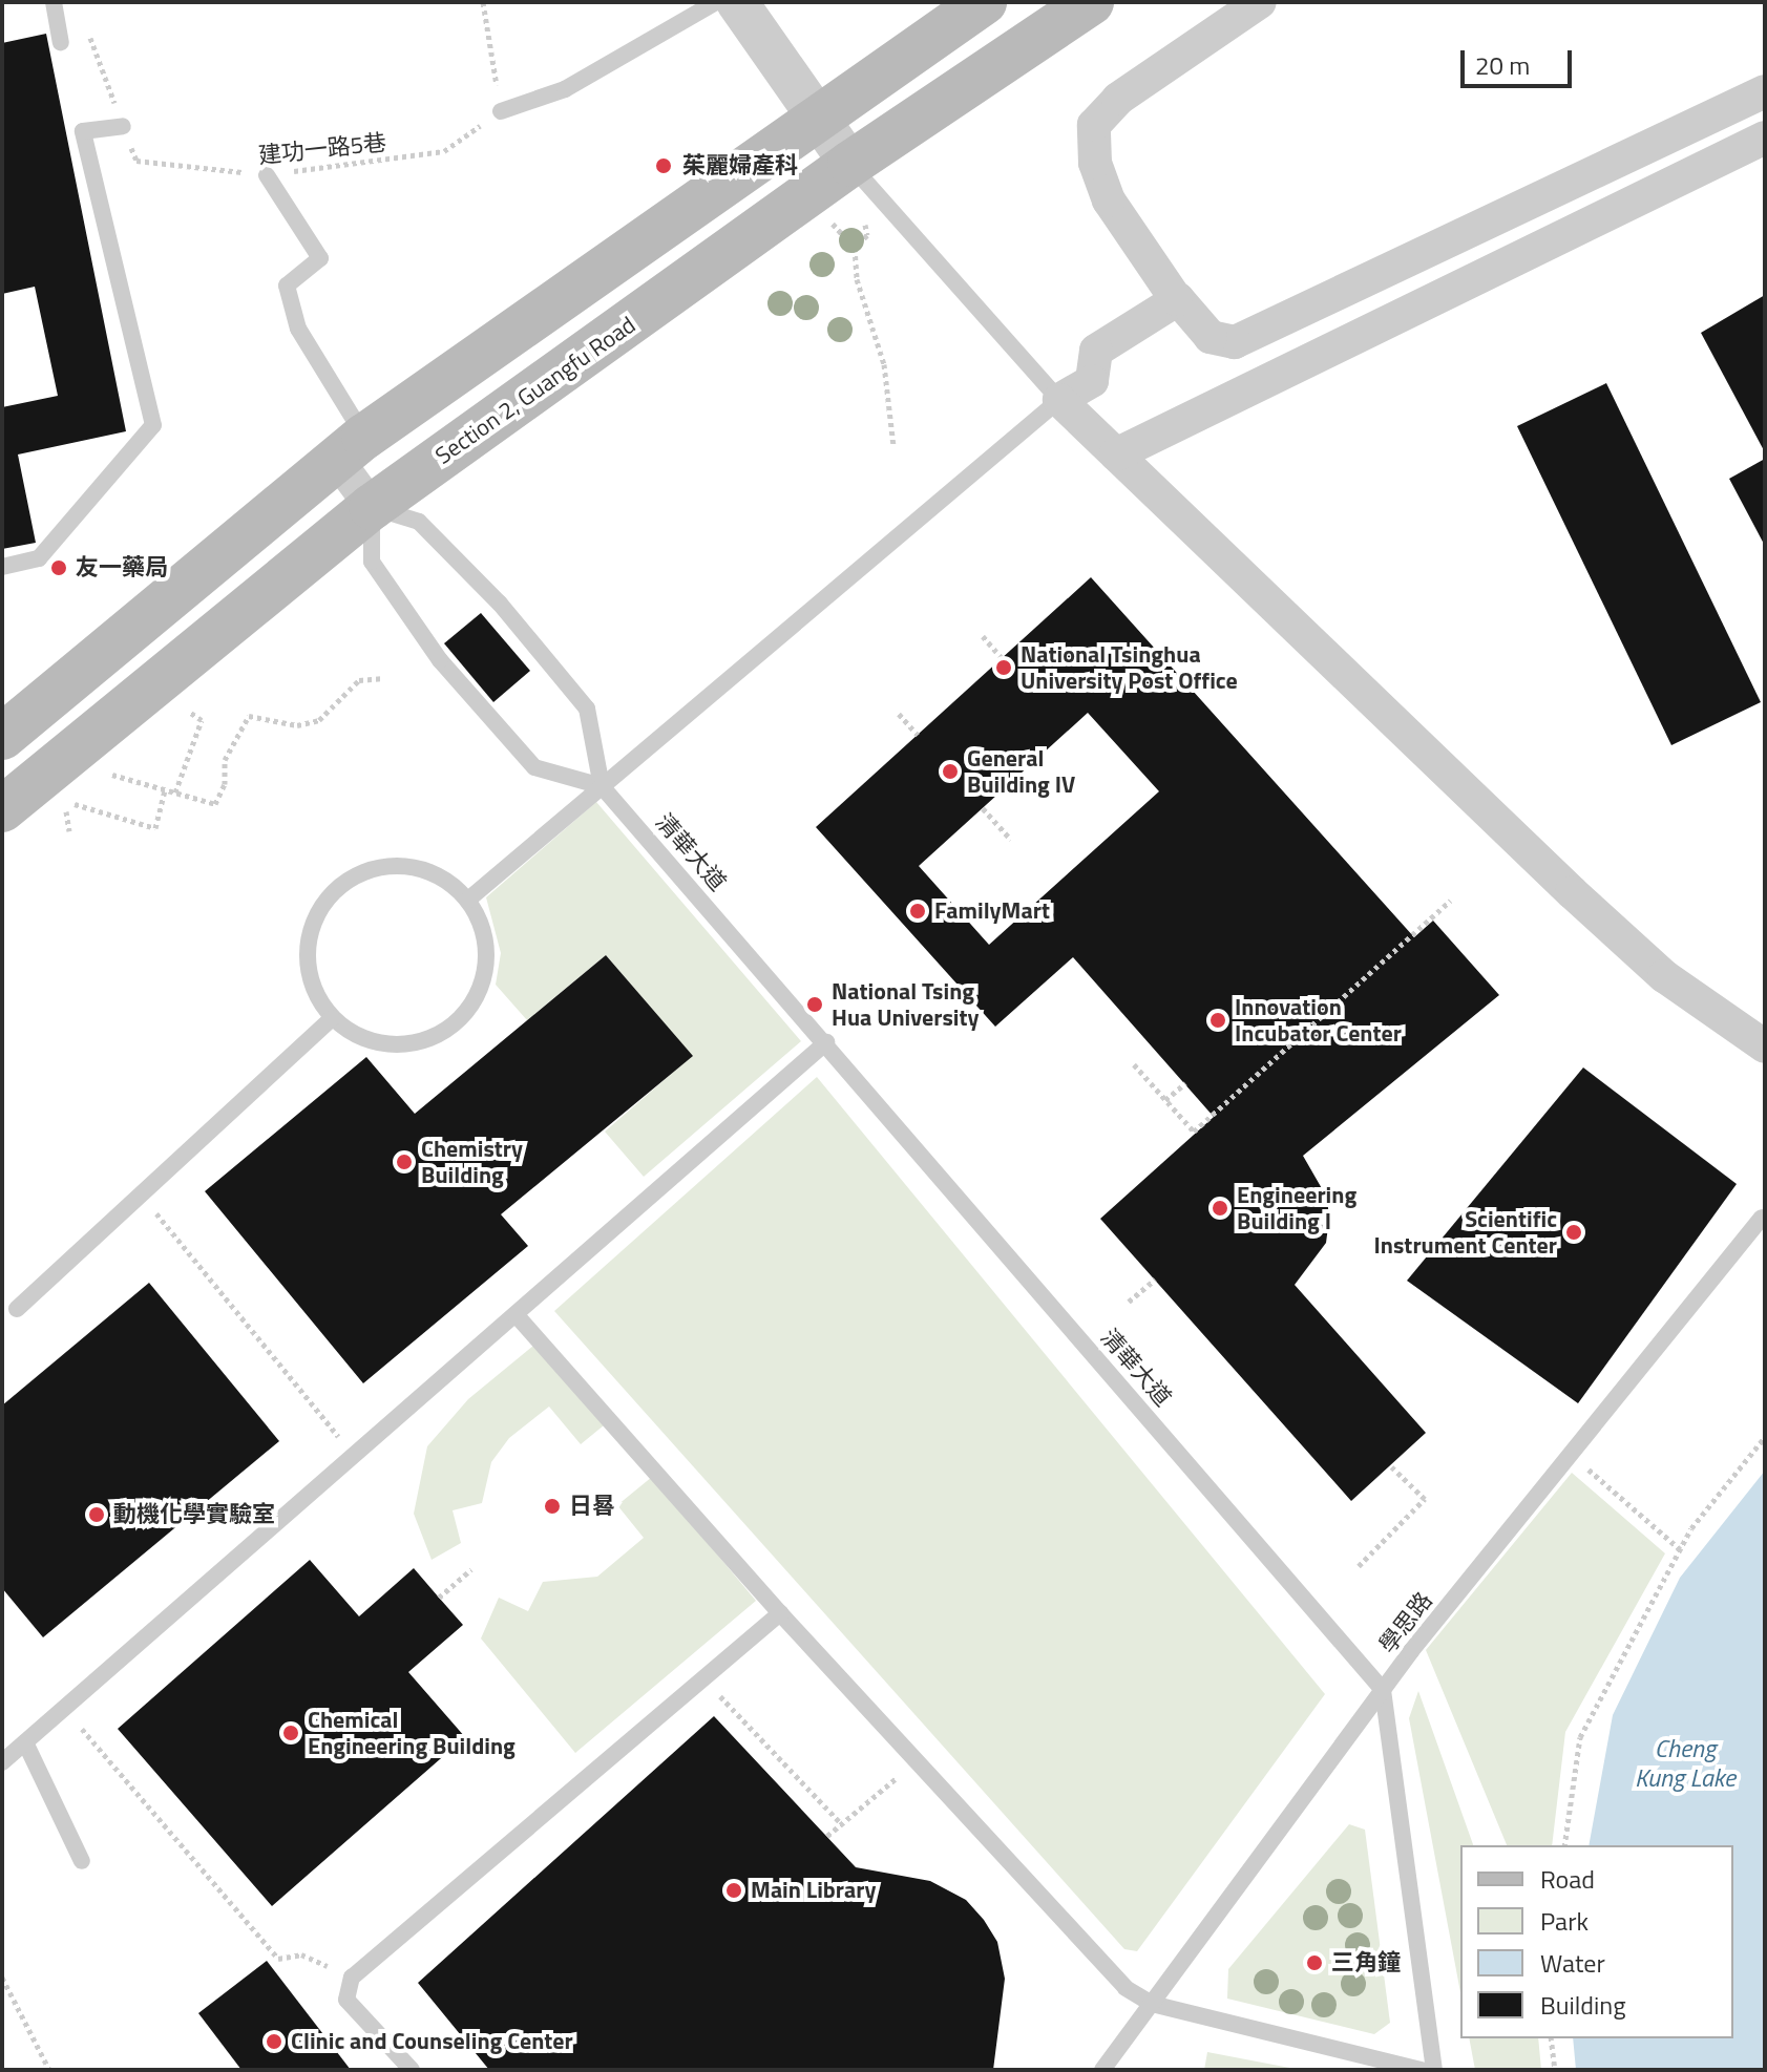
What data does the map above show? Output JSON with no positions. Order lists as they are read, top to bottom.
{
  "streets": {
    "main road": ["Section 2, Guangfu Road"],
    "lane": ["清華大道", "學思路"],
    "path": ["建功一路5巷"]
  },
  "crossings": [
    ["清華大道", "學思路"]
  ],
  "water": ["Cheng Kung Lake"],
  "places": [
    "茱麗婦產科",
    "友一藥局",
    "National Tsinghua University Post Office",
    "General Building IV",
    "FamilyMart",
    "National Tsing Hua University",
    "Innovation Incubator Center",
    "Chemistry Building",
    "Engineering Building I",
    "Scientific Instrument Center",
    "日晷",
    "動機化學實驗室",
    "Chemical Engineering Building",
    "Main Library",
    "三角鐘",
    "Clinic and Counseling Center"
  ],
  "legend": [
    "Road",
    "Park",
    "Water",
    "Building"
  ],
  "scale_bar": "20 m"
}
